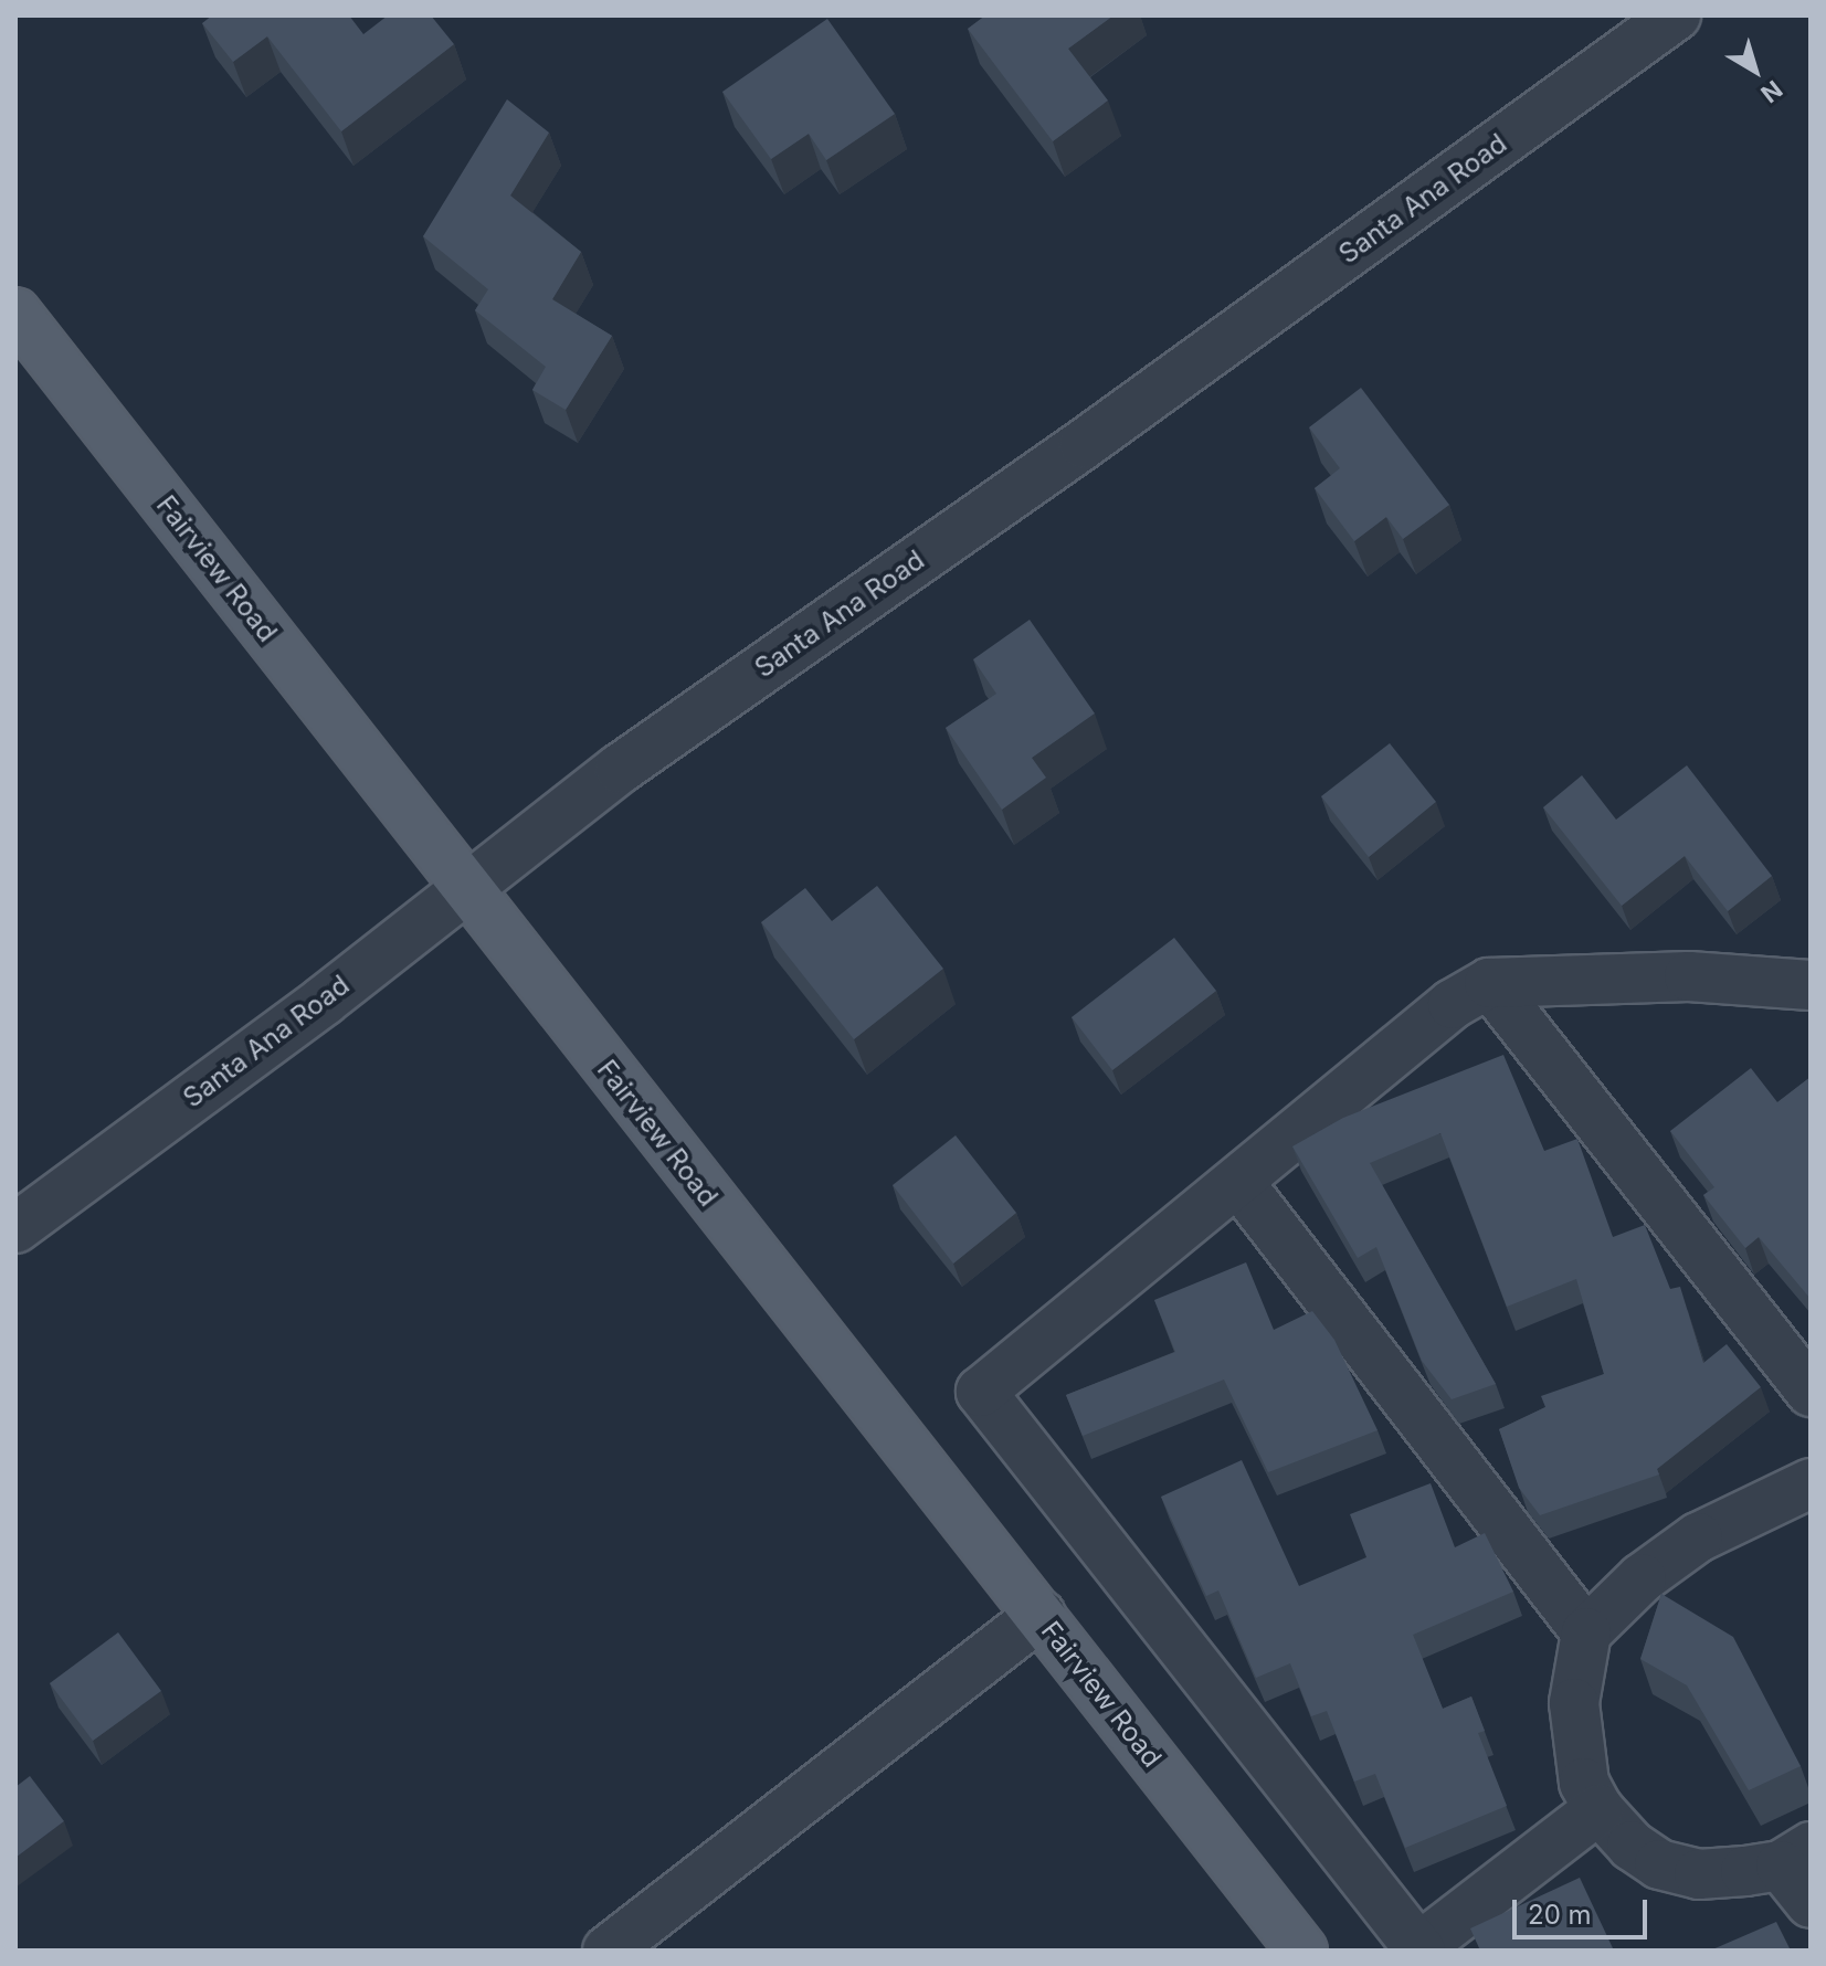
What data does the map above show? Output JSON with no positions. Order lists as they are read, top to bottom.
{
  "streets": {
    "main road": ["Fairview Road"],
    "street": ["Santa Ana Road"]
  },
  "crossings": [
    ["Santa Ana Road", "Fairview Road"]
  ],
  "scale_bar": "20 m",
  "north": "bottom right"
}
